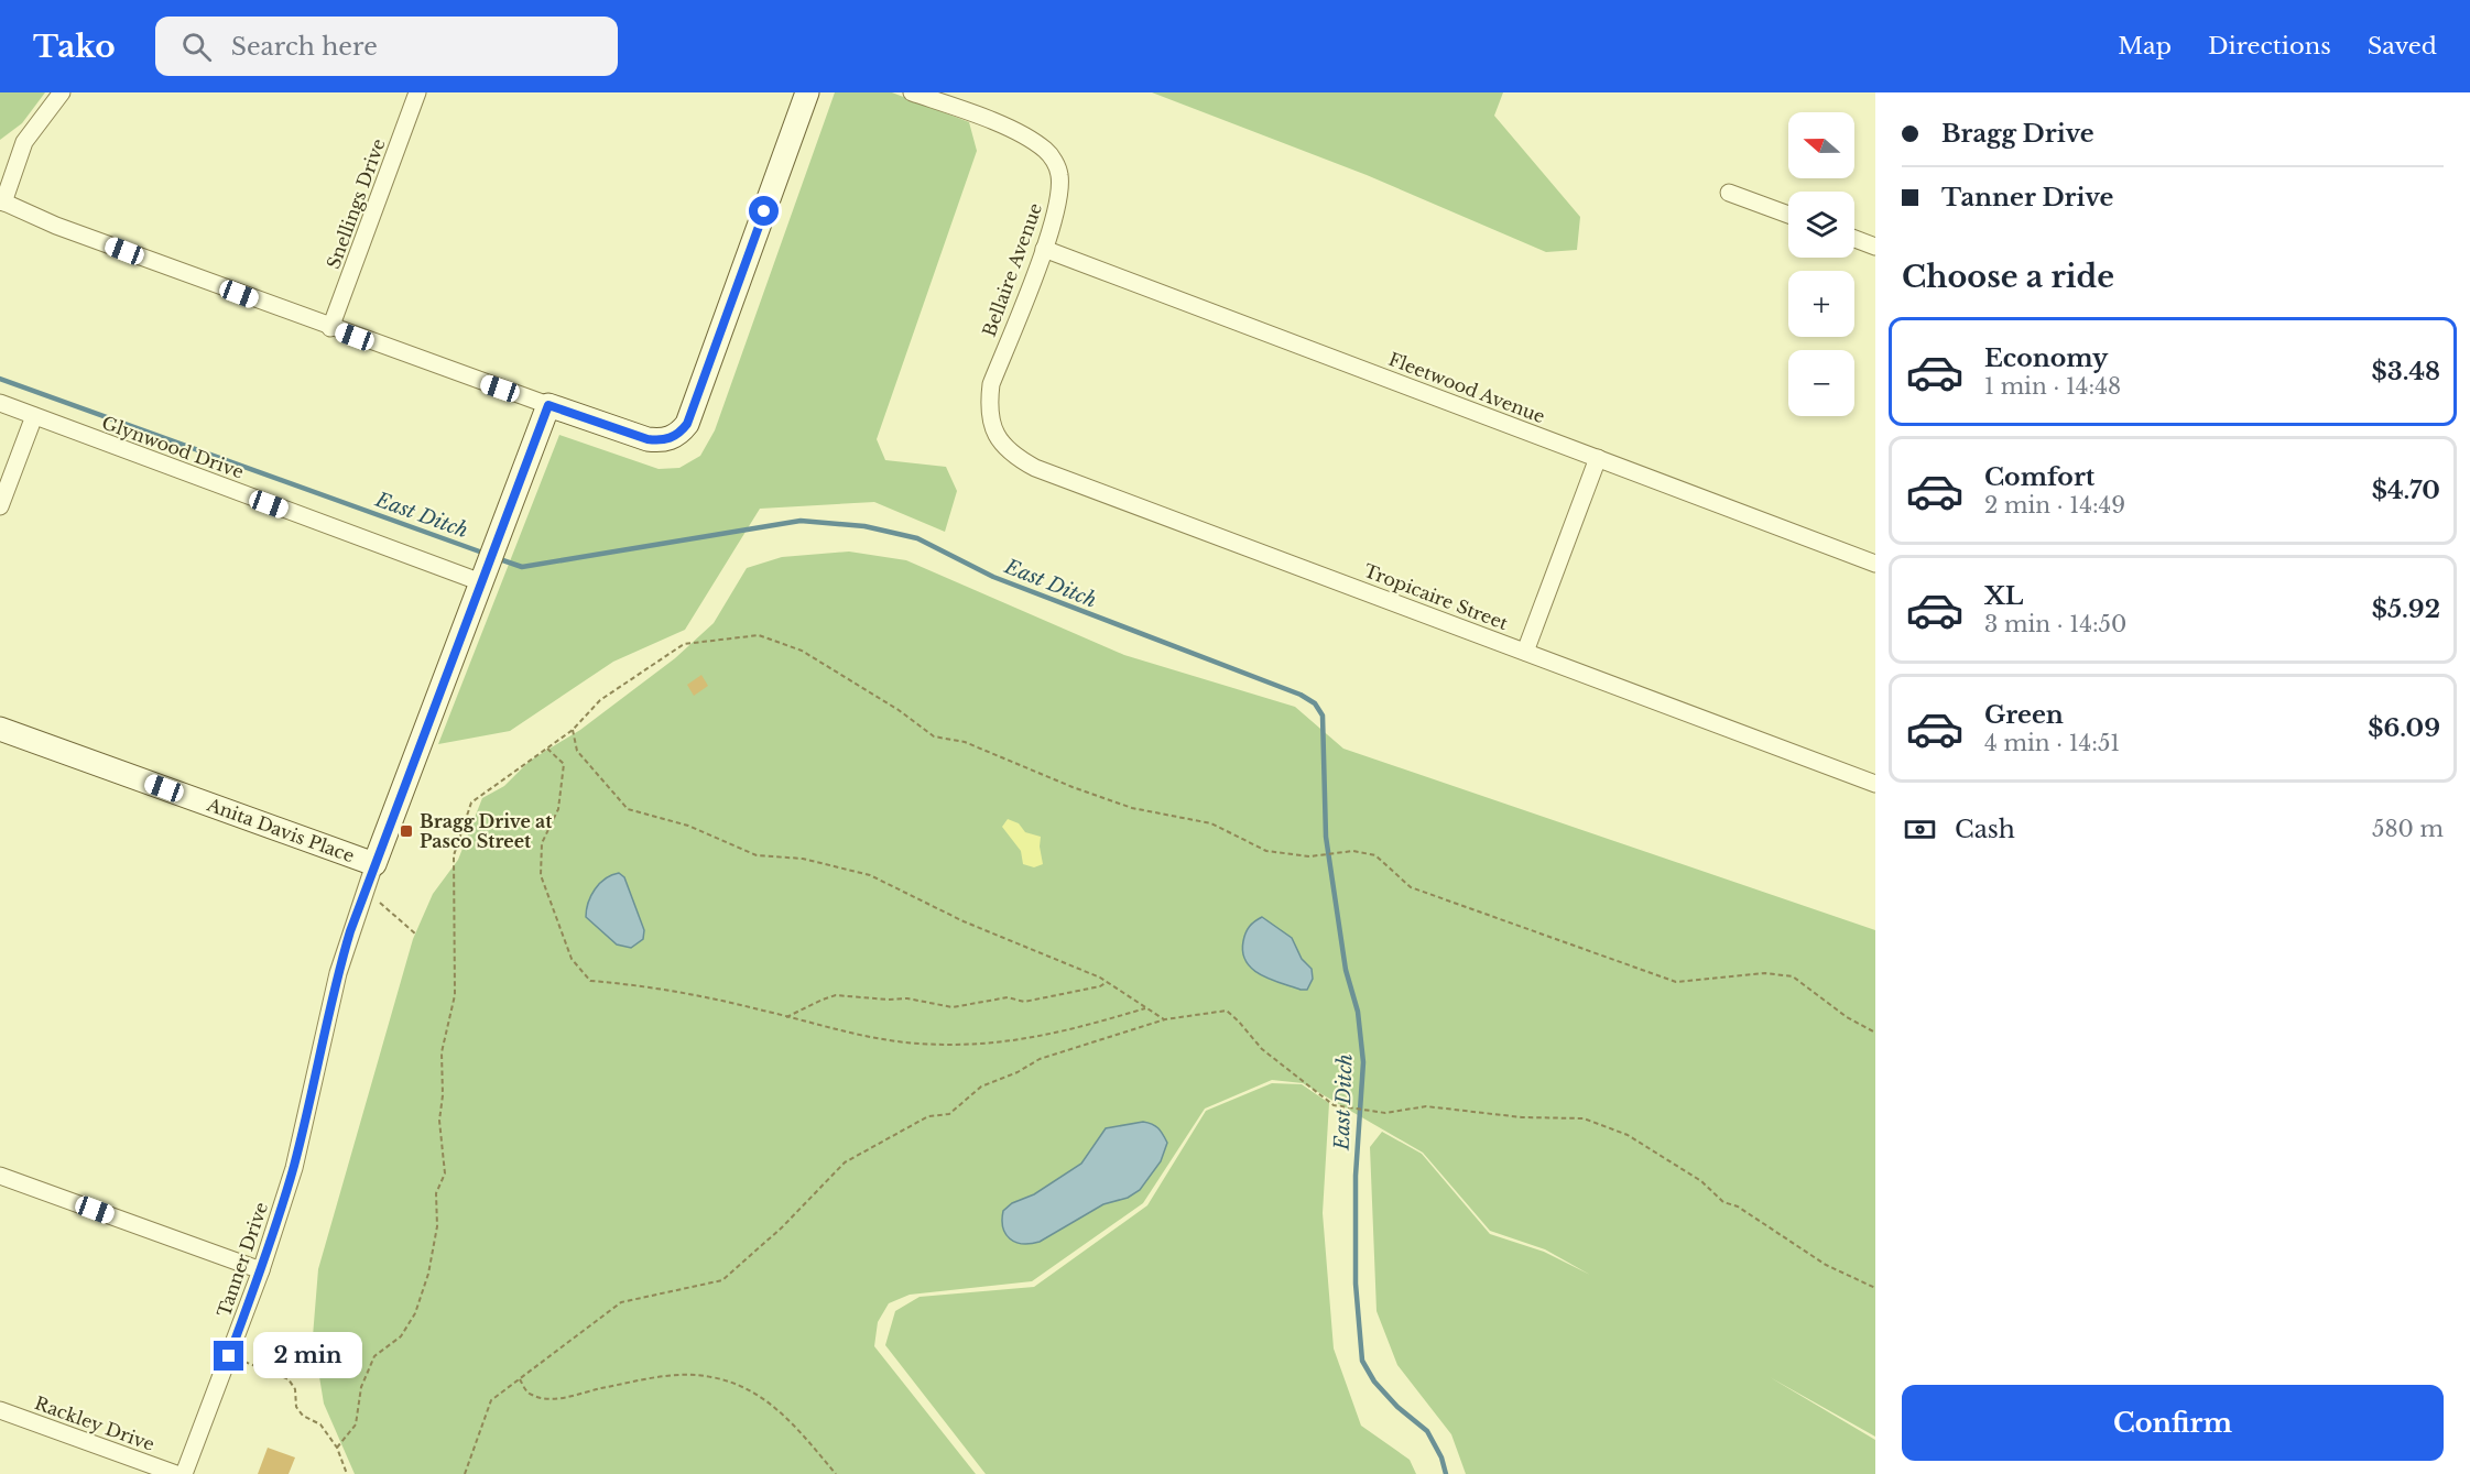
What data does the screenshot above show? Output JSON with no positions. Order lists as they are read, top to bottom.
{
  "streets": {
    "street": [
      "Snellings Drive",
      "Bellaire Avenue",
      "Fleetwood Avenue",
      "Glynwood Drive",
      "Tropicaire Street",
      "Anita Davis Place",
      "Tanner Drive",
      "Rackley Drive"
    ]
  },
  "crossings": [
    ["Bellaire Avenue", "Fleetwood Avenue"],
    ["Bellaire Avenue", "Tropicaire Street"],
    ["Anita Davis Place", "Tanner Drive"]
  ],
  "water": ["East Ditch"],
  "places": {
    "transit": ["Bragg Drive at Pasco Street"]
  },
  "north": "left",
  "page": {
    "header": "Tako",
    "search": "Search here",
    "nav": ["Map", "Directions", "Saved"],
    "banner": ["Bragg Drive", "Tanner Drive"],
    "map_buttons": ["+", "−"],
    "heading": "Choose a ride",
    "list": [
      {
        "name": "Economy",
        "note": "1 min · 14:48",
        "value": "$3.48"
      },
      {
        "name": "Comfort",
        "note": "2 min · 14:49",
        "value": "$4.70"
      },
      {
        "name": "XL",
        "note": "3 min · 14:50",
        "value": "$5.92"
      },
      {
        "name": "Green",
        "note": "4 min · 14:51",
        "value": "$6.09"
      }
    ],
    "pay": ["Cash", "580 m"],
    "bubble": "2 min",
    "buttons": "Confirm"
  }
}
